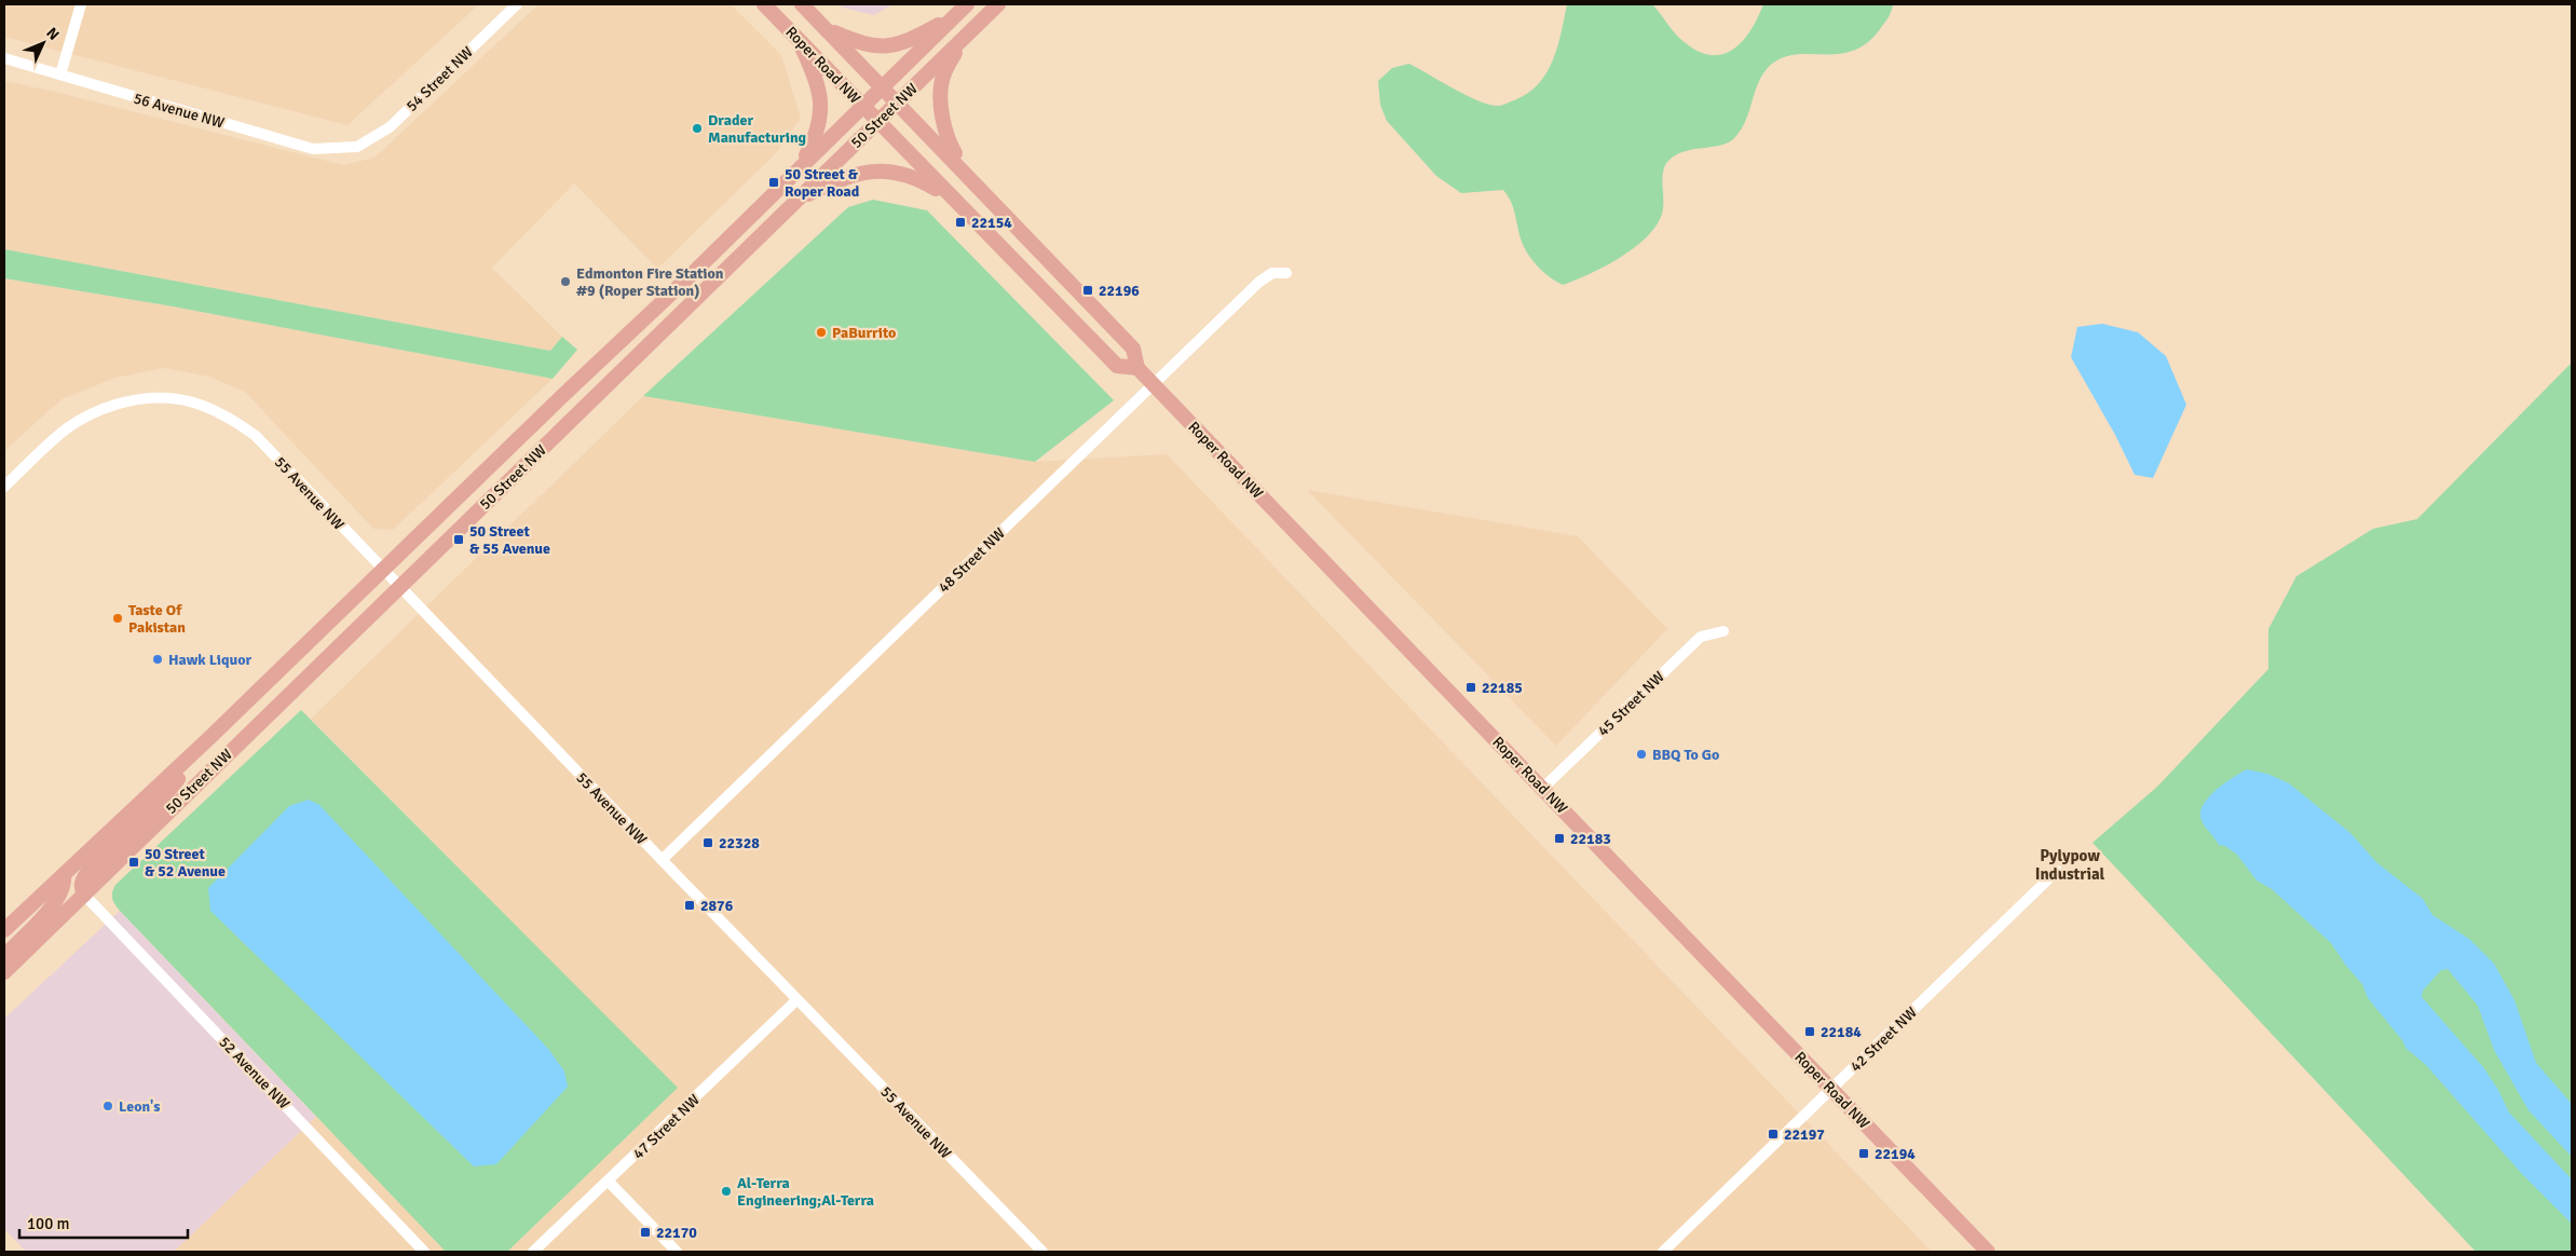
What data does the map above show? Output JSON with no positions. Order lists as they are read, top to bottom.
{
  "streets": {
    "main road": ["Roper Road NW", "50 Street NW"],
    "street": [
      "54 Street NW",
      "56 Avenue NW",
      "55 Avenue NW",
      "48 Street NW",
      "45 Street NW",
      "42 Street NW",
      "52 Avenue NW",
      "47 Street NW"
    ]
  },
  "crossings": [
    ["Roper Road NW", "50 Street NW"],
    ["Roper Road NW", "48 Street NW"],
    ["Roper Road NW", "45 Street NW"],
    ["Roper Road NW", "42 Street NW"],
    ["54 Street NW", "56 Avenue NW"],
    ["50 Street NW", "55 Avenue NW"],
    ["50 Street NW", "52 Avenue NW"],
    ["55 Avenue NW", "48 Street NW"],
    ["55 Avenue NW", "47 Street NW"]
  ],
  "districts": ["Pylypow Industrial"],
  "places": {
    "other": [
      "Drader Manufacturing",
      "Edmonton Fire Station #9 (Roper Station)",
      "PaBurrito",
      "Taste Of Pakistan",
      "Hawk Liquor",
      "BBQ To Go",
      "Leon's",
      "Al-Terra Engineering;Al-Terra"
    ],
    "transit": [
      "50 Street & Roper Road",
      "22154",
      "22196",
      "50 Street & 55 Avenue",
      "22185",
      "22183",
      "22328",
      "50 Street & 52 Avenue",
      "2876",
      "22184",
      "22197",
      "22194",
      "22170"
    ]
  },
  "scale_bar": "100 m",
  "north": "top right"
}
